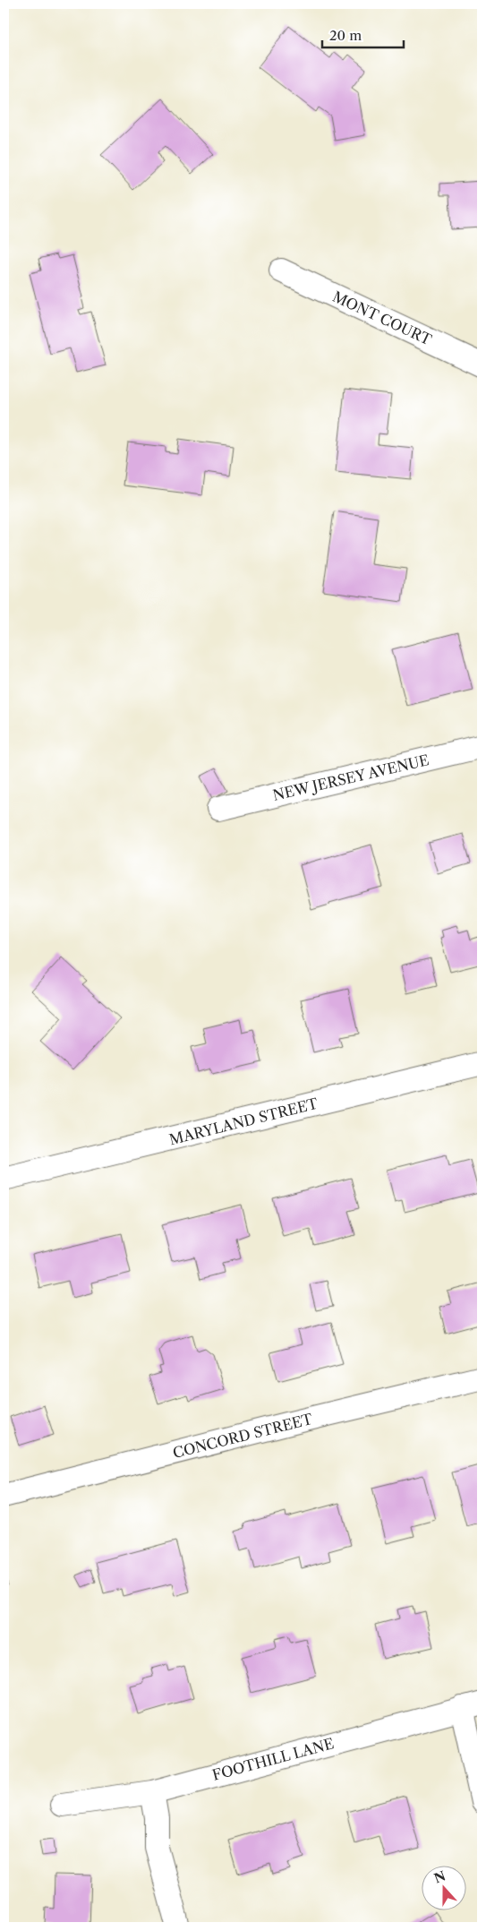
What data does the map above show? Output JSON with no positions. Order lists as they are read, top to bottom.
{
  "streets": {
    "street": [
      "MONT COURT",
      "NEW JERSEY AVENUE",
      "MARYLAND STREET",
      "CONCORD STREET",
      "FOOTHILL LANE"
    ]
  },
  "scale_bar": "20 m",
  "north": "top"
}
